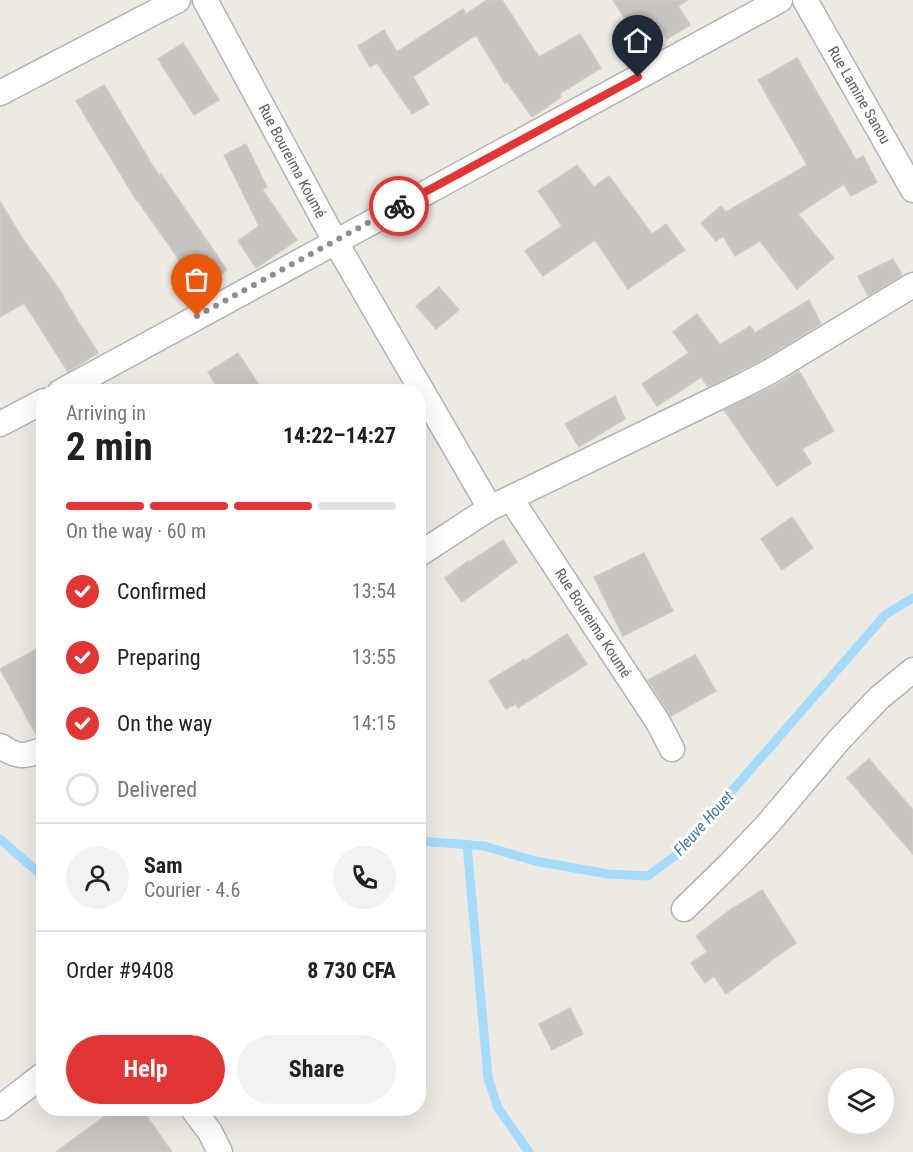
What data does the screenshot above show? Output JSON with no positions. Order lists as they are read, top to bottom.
{
  "streets": {
    "street": ["Rue Lamine Sanou", "Rue Boureima Koumé"]
  },
  "water": ["Fleuve Houet"],
  "page": {
    "heading": ["2 min", "Arriving in", "14:22–14:27"],
    "panel": [
      "Sam",
      "Courier · 4.6",
      "Order #9408",
      "8 730 CFA"
    ],
    "bar": "On the way · 60 m",
    "list": [
      ["Confirmed", "13:54"],
      ["Preparing", "13:55"],
      ["On the way", "14:15"],
      "Delivered"
    ],
    "buttons": ["Help", "Share"]
  }
}
